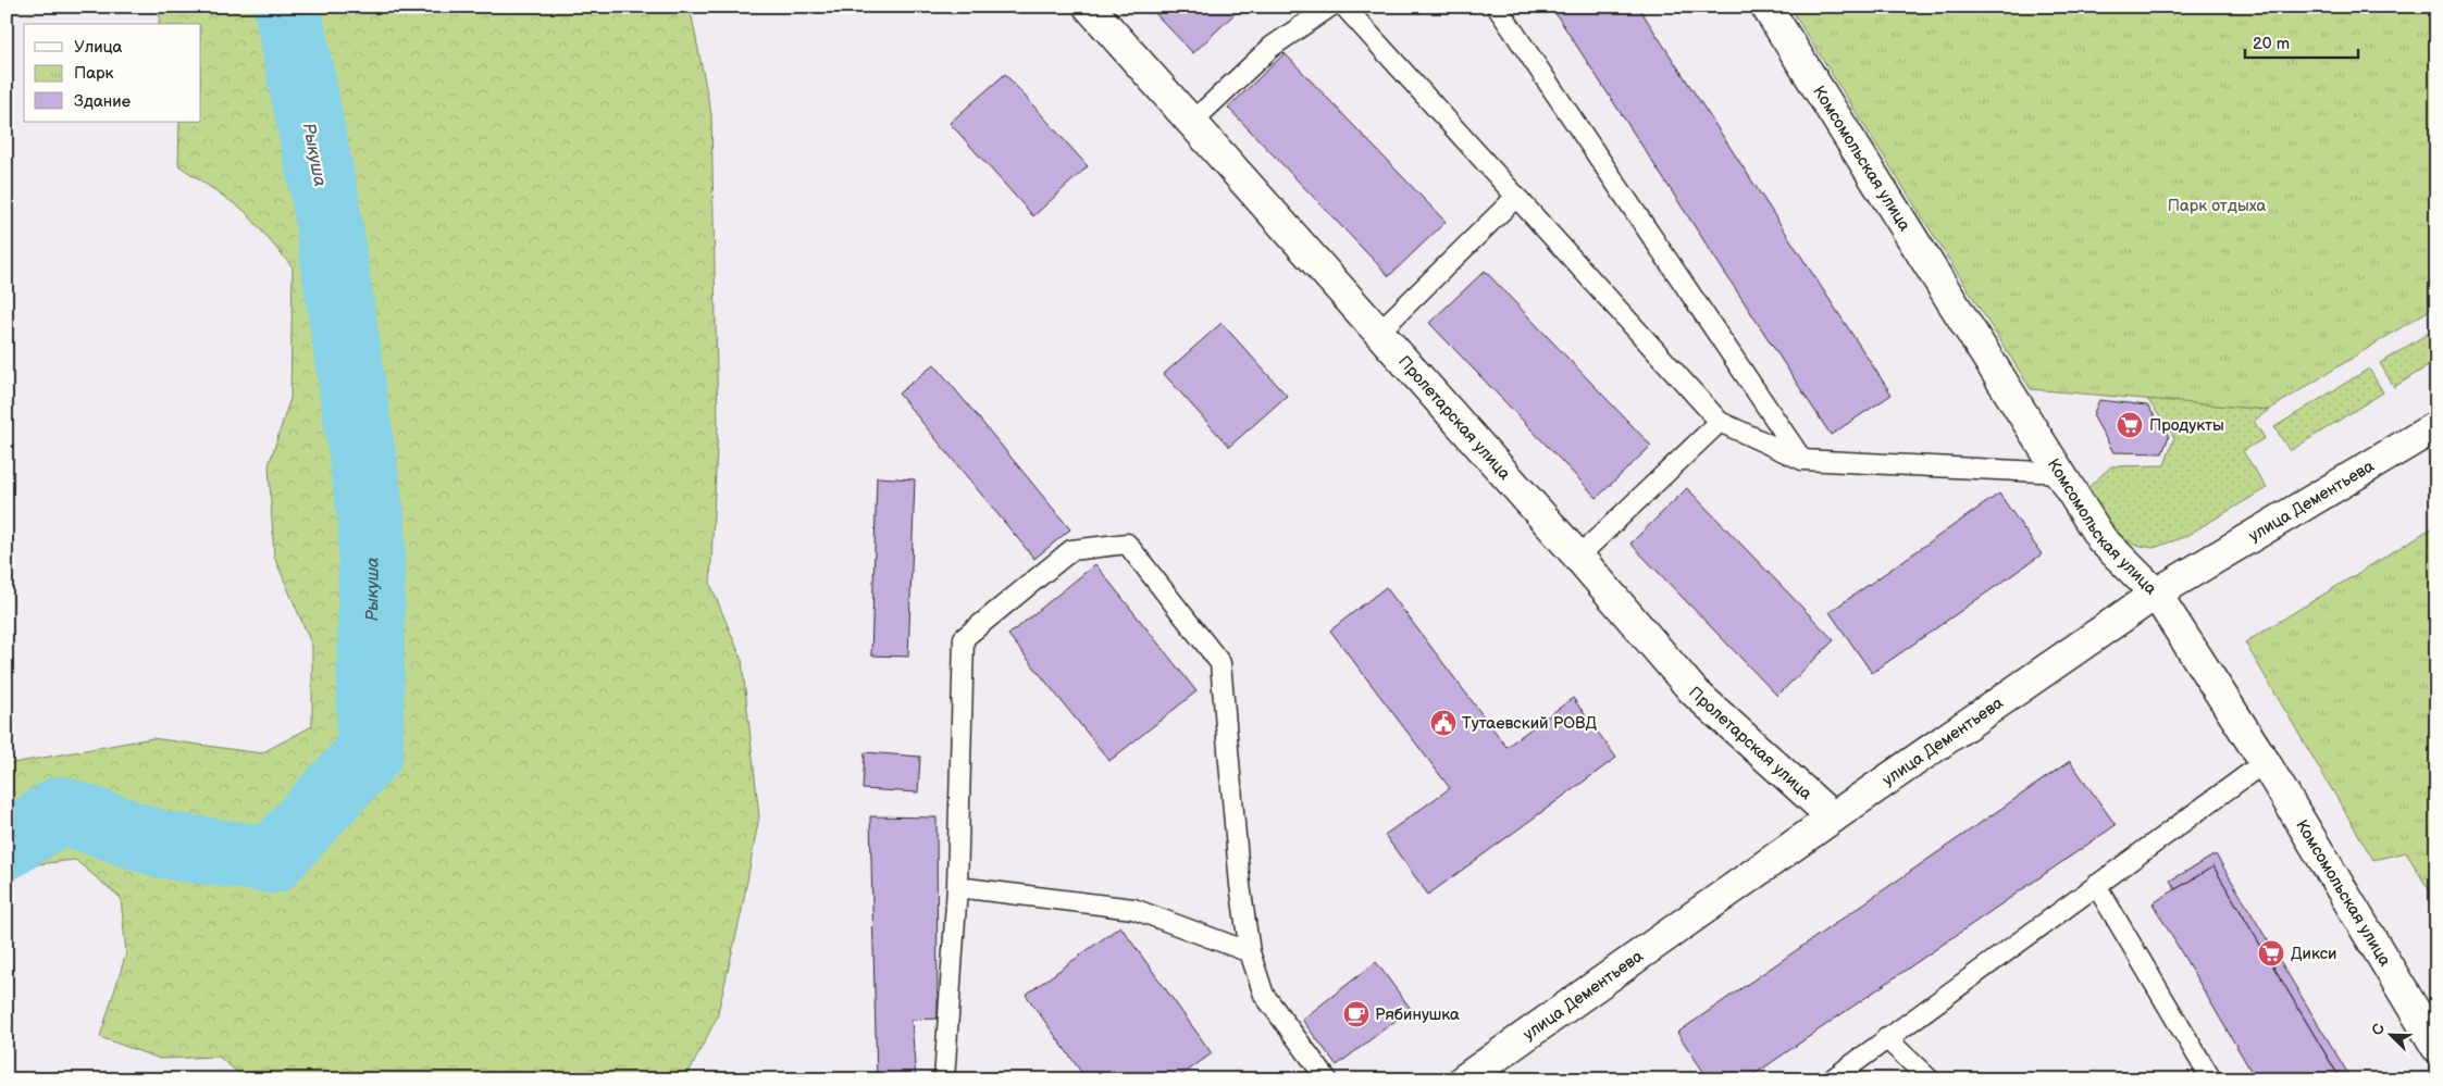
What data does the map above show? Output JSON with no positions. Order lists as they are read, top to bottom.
{
  "streets": {
    "street": ["Комсомольская улица", "Пролетарская улица", "улица Дементьева"]
  },
  "crossings": [
    ["Комсомольская улица", "улица Дементьева"],
    ["Пролетарская улица", "улица Дементьева"]
  ],
  "water": ["Рыкуша"],
  "parks": ["Парк отдыха"],
  "places": {
    "supermarket": ["Продукты", "Дикси"],
    "public building": ["Тутаевский РОВД"],
    "cafe": ["Рябинушка"]
  },
  "legend": ["Улица", "Парк", "Здание"],
  "scale_bar": "20 m",
  "north": "top left"
}
